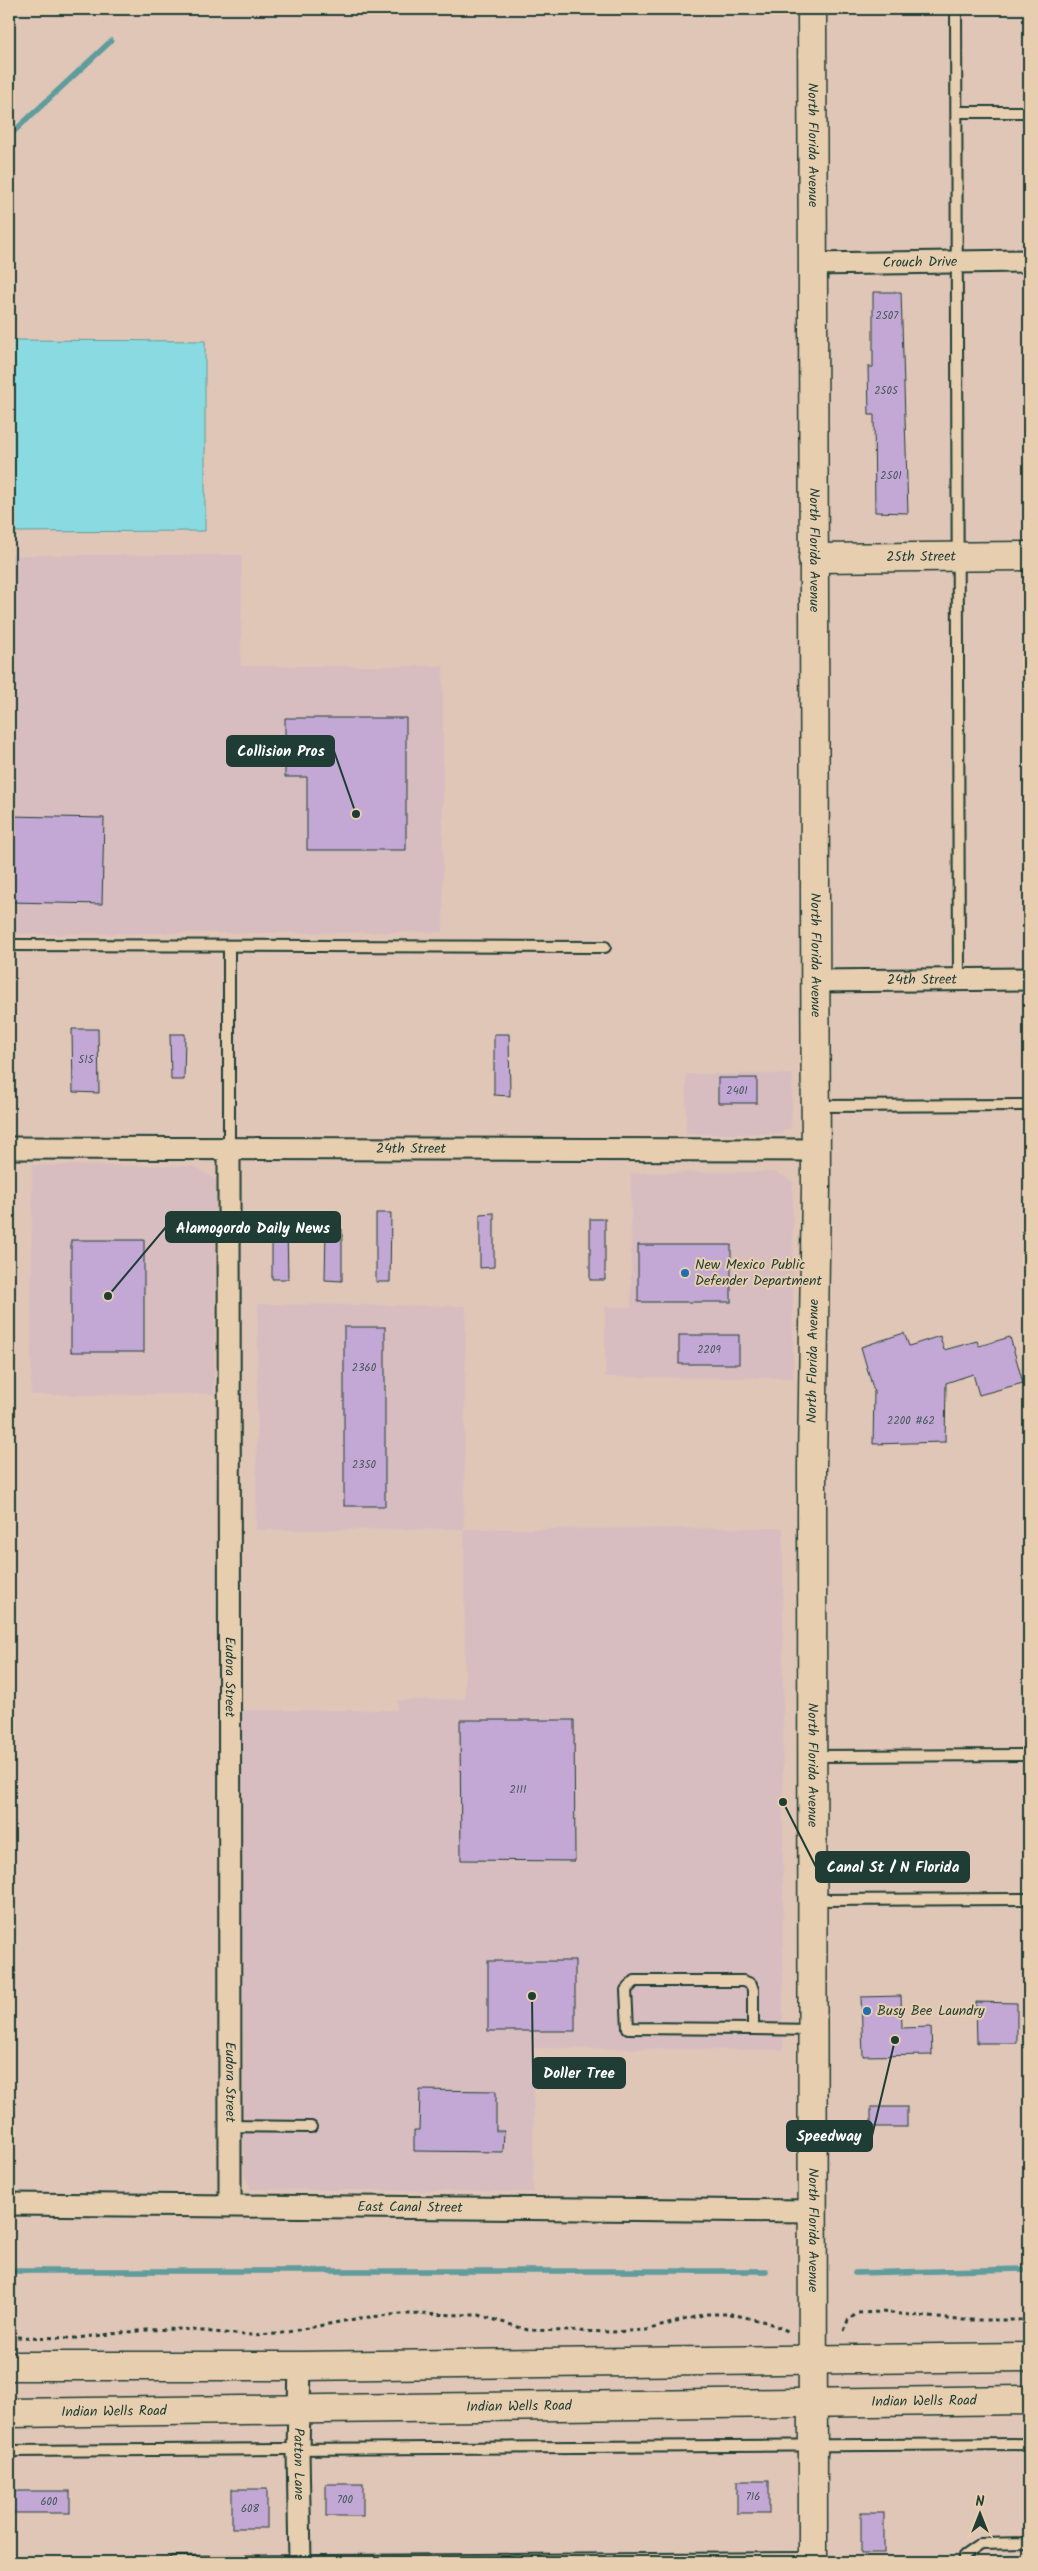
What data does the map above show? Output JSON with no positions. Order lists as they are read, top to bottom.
{
  "streets": {
    "main road": ["North Florida Avenue", "25th Street", "Indian Wells Road"],
    "street": [
      "Crouch Drive",
      "24th Street",
      "Eudora Street",
      "East Canal Street",
      "Patton Lane"
    ]
  },
  "crossings": [
    ["North Florida Avenue", "Crouch Drive"],
    ["North Florida Avenue", "25th Street"],
    ["North Florida Avenue", "24th Street"],
    ["North Florida Avenue", "East Canal Street"],
    ["North Florida Avenue", "Indian Wells Road"],
    ["24th Street", "Eudora Street"],
    ["Eudora Street", "East Canal Street"],
    ["Indian Wells Road", "Patton Lane"]
  ],
  "places": [
    "Collision Pros",
    "New Mexico Public Defender Department",
    "Alamogordo Daily News",
    "Canal St / N Florida",
    "Doller Tree",
    "Busy Bee Laundry",
    "Speedway"
  ],
  "house_numbers": [
    "2507",
    "2505",
    "2501",
    "515",
    "2401",
    "2209",
    "2360",
    "2200 #62",
    "2350",
    "2111",
    "716",
    "700",
    "600",
    "608"
  ],
  "north": "top"
}
